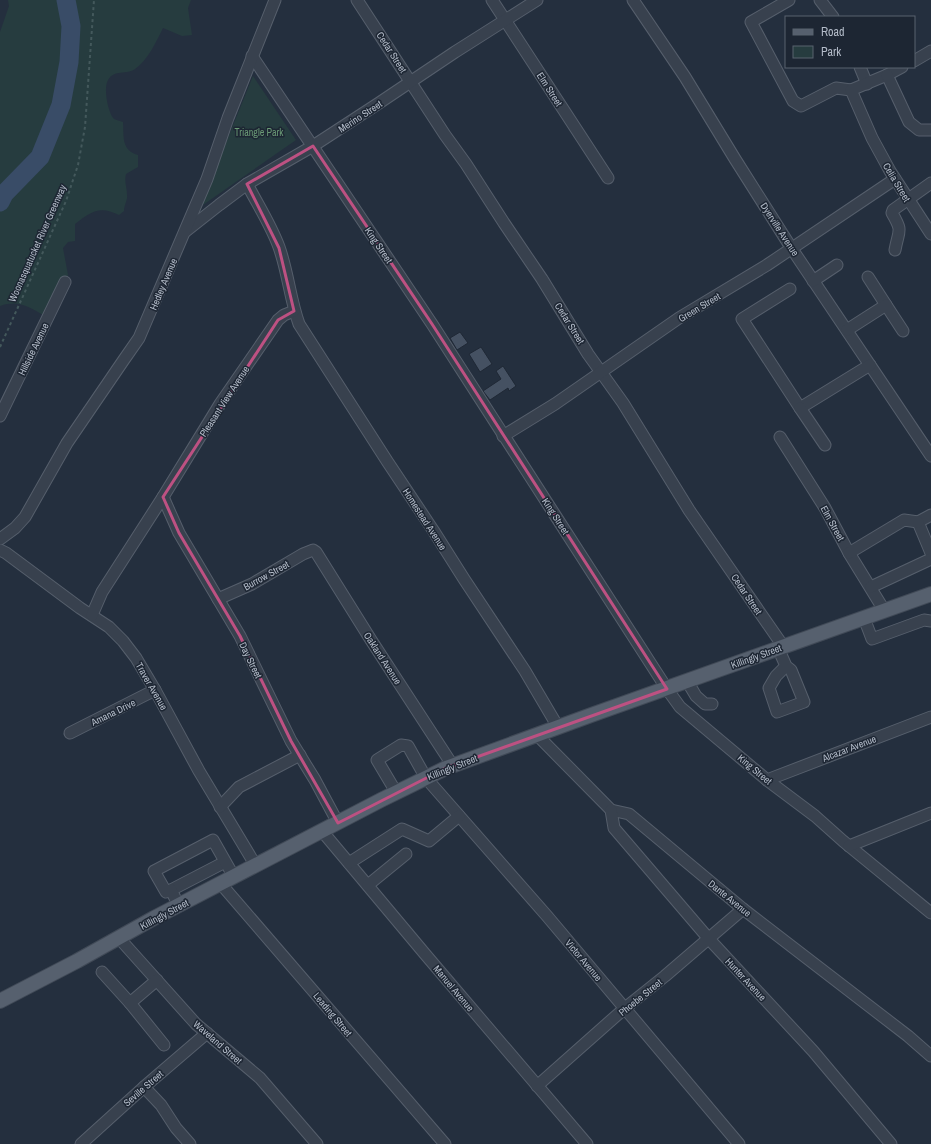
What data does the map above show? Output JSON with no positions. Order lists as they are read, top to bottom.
{
  "streets": {
    "main road": ["Killingly Street"],
    "street": [
      "Cedar Street",
      "Elm Street",
      "Merino Street",
      "Celia Street",
      "Dyerville Avenue",
      "King Street",
      "Hedley Avenue",
      "Green Street",
      "Hillside Avenue",
      "Pleasant View Avenue",
      "Homestead Avenue",
      "Burrow Street",
      "Oakland Avenue",
      "Day Street",
      "Traver Avenue",
      "Amana Drive",
      "Alcazar Avenue",
      "Dante Avenue",
      "Victor Avenue",
      "Hunter Avenue",
      "Manuel Avenue",
      "Phoebe Street",
      "Leading Street",
      "Waveland Street",
      "Seville Street"
    ],
    "path": ["Woonasquatucket River Greenway"]
  },
  "crossings": [
    ["Cedar Street", "Merino Street"],
    ["Cedar Street", "Green Street"],
    ["Cedar Street", "Killingly Street"],
    ["Elm Street", "Merino Street"],
    ["Elm Street", "Killingly Street"],
    ["Merino Street", "King Street"],
    ["Merino Street", "Hedley Avenue"],
    ["Celia Street", "Green Street"],
    ["Dyerville Avenue", "Green Street"],
    ["King Street", "Hedley Avenue"],
    ["King Street", "Green Street"],
    ["King Street", "Killingly Street"],
    ["King Street", "Alcazar Avenue"],
    ["Pleasant View Avenue", "Homestead Avenue"],
    ["Pleasant View Avenue", "Day Street"],
    ["Pleasant View Avenue", "Traver Avenue"],
    ["Homestead Avenue", "Killingly Street"],
    ["Burrow Street", "Oakland Avenue"],
    ["Burrow Street", "Day Street"],
    ["Killingly Street", "Oakland Avenue"],
    ["Killingly Street", "Day Street"],
    ["Killingly Street", "Traver Avenue"],
    ["Killingly Street", "Victor Avenue"],
    ["Killingly Street", "Manuel Avenue"],
    ["Killingly Street", "Leading Street"],
    ["Killingly Street", "Waveland Street"],
    ["Traver Avenue", "Amana Drive"],
    ["Dante Avenue", "Hunter Avenue"],
    ["Dante Avenue", "Phoebe Street"],
    ["Victor Avenue", "Phoebe Street"],
    ["Hunter Avenue", "Phoebe Street"],
    ["Manuel Avenue", "Phoebe Street"],
    ["Waveland Street", "Seville Street"]
  ],
  "parks": ["Triangle Park"],
  "legend": ["Road", "Park"]
}
